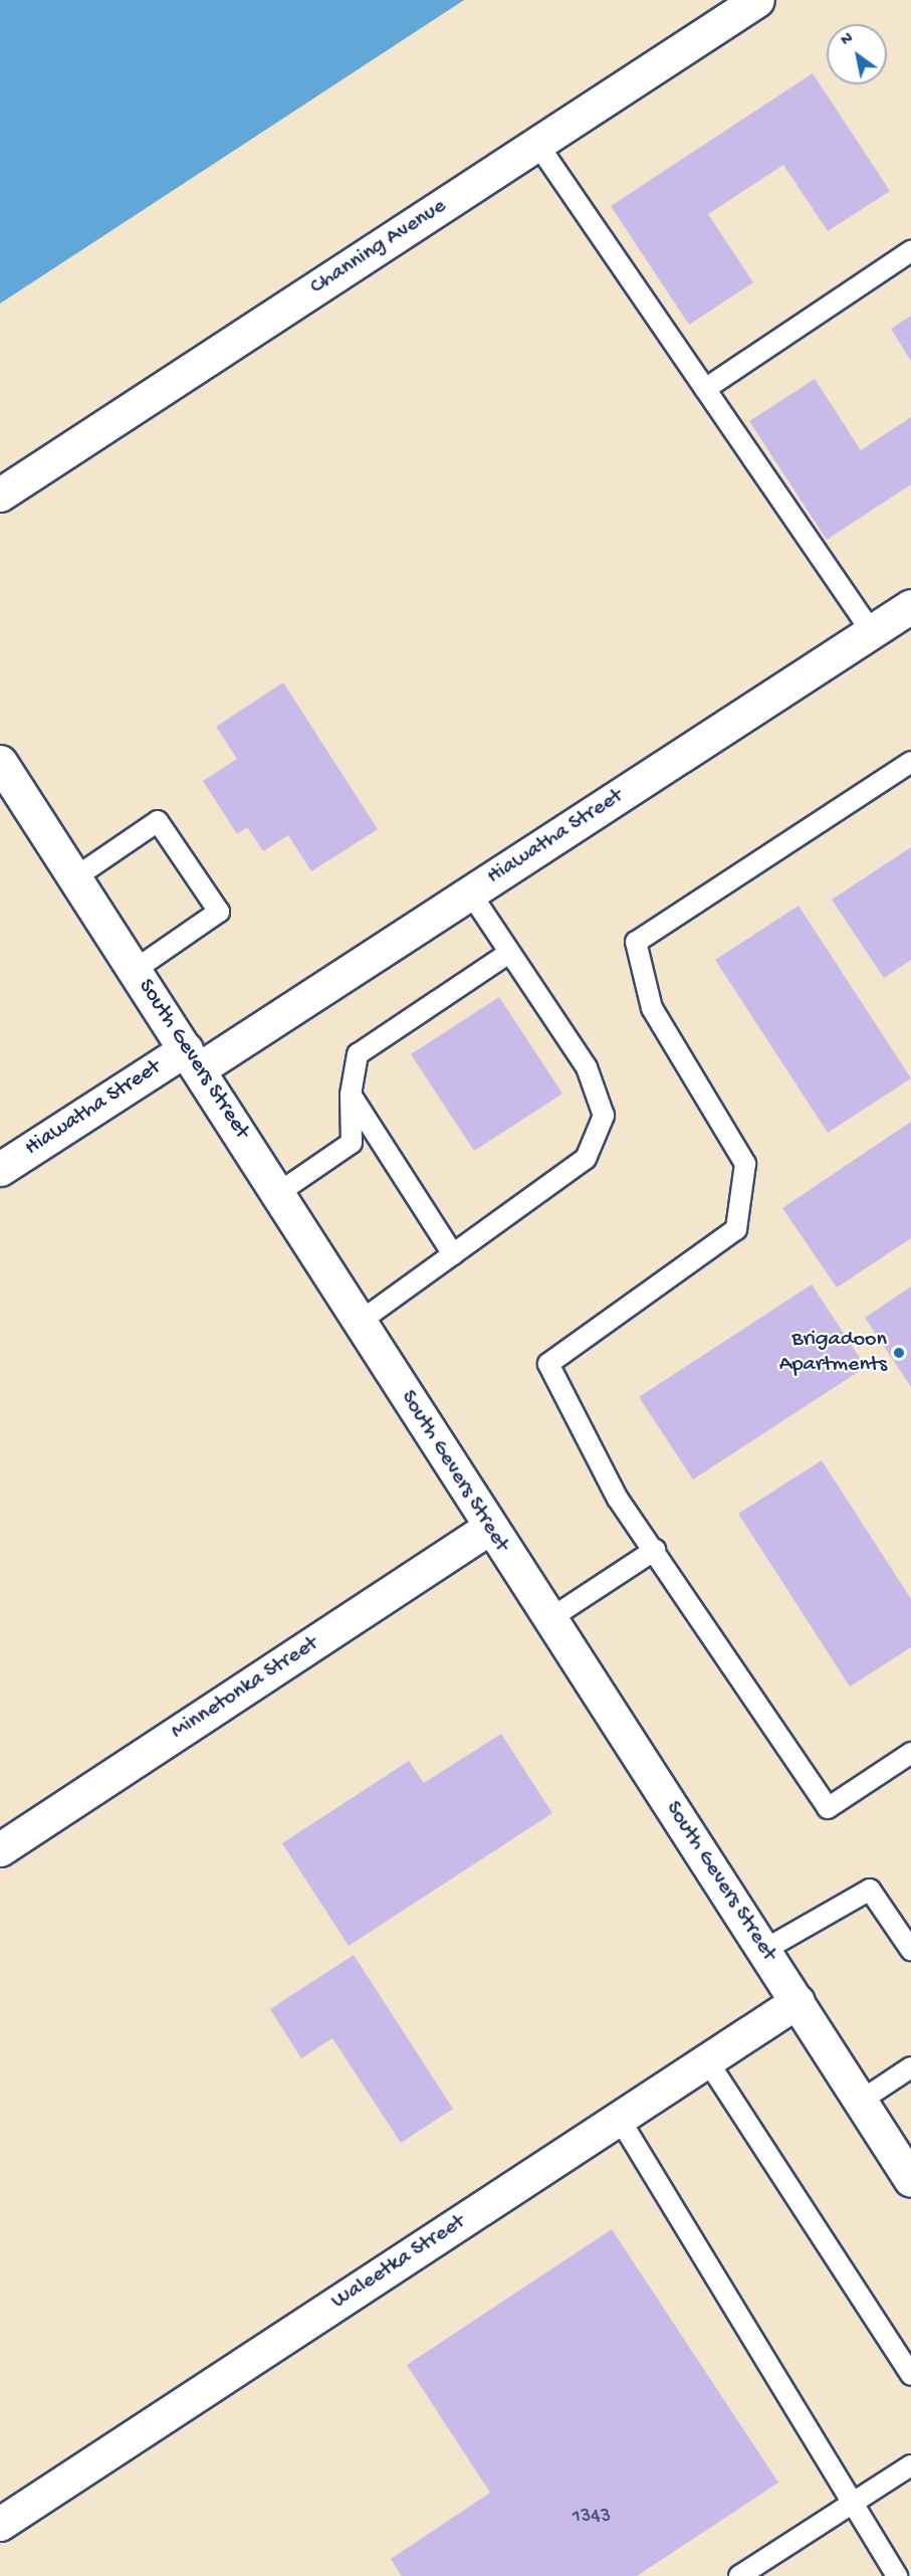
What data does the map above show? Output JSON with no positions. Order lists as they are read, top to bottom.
{
  "streets": {
    "street": [
      "Channing Avenue",
      "Hiawatha Street",
      "South Gevers Street",
      "Minnetonka Street",
      "Waleetka Street"
    ]
  },
  "crossings": [
    ["Hiawatha Street", "South Gevers Street"],
    ["South Gevers Street", "Minnetonka Street"],
    ["South Gevers Street", "Waleetka Street"]
  ],
  "places": ["Brigadoon Apartments"],
  "house_numbers": ["1343"],
  "north": "top left"
}
